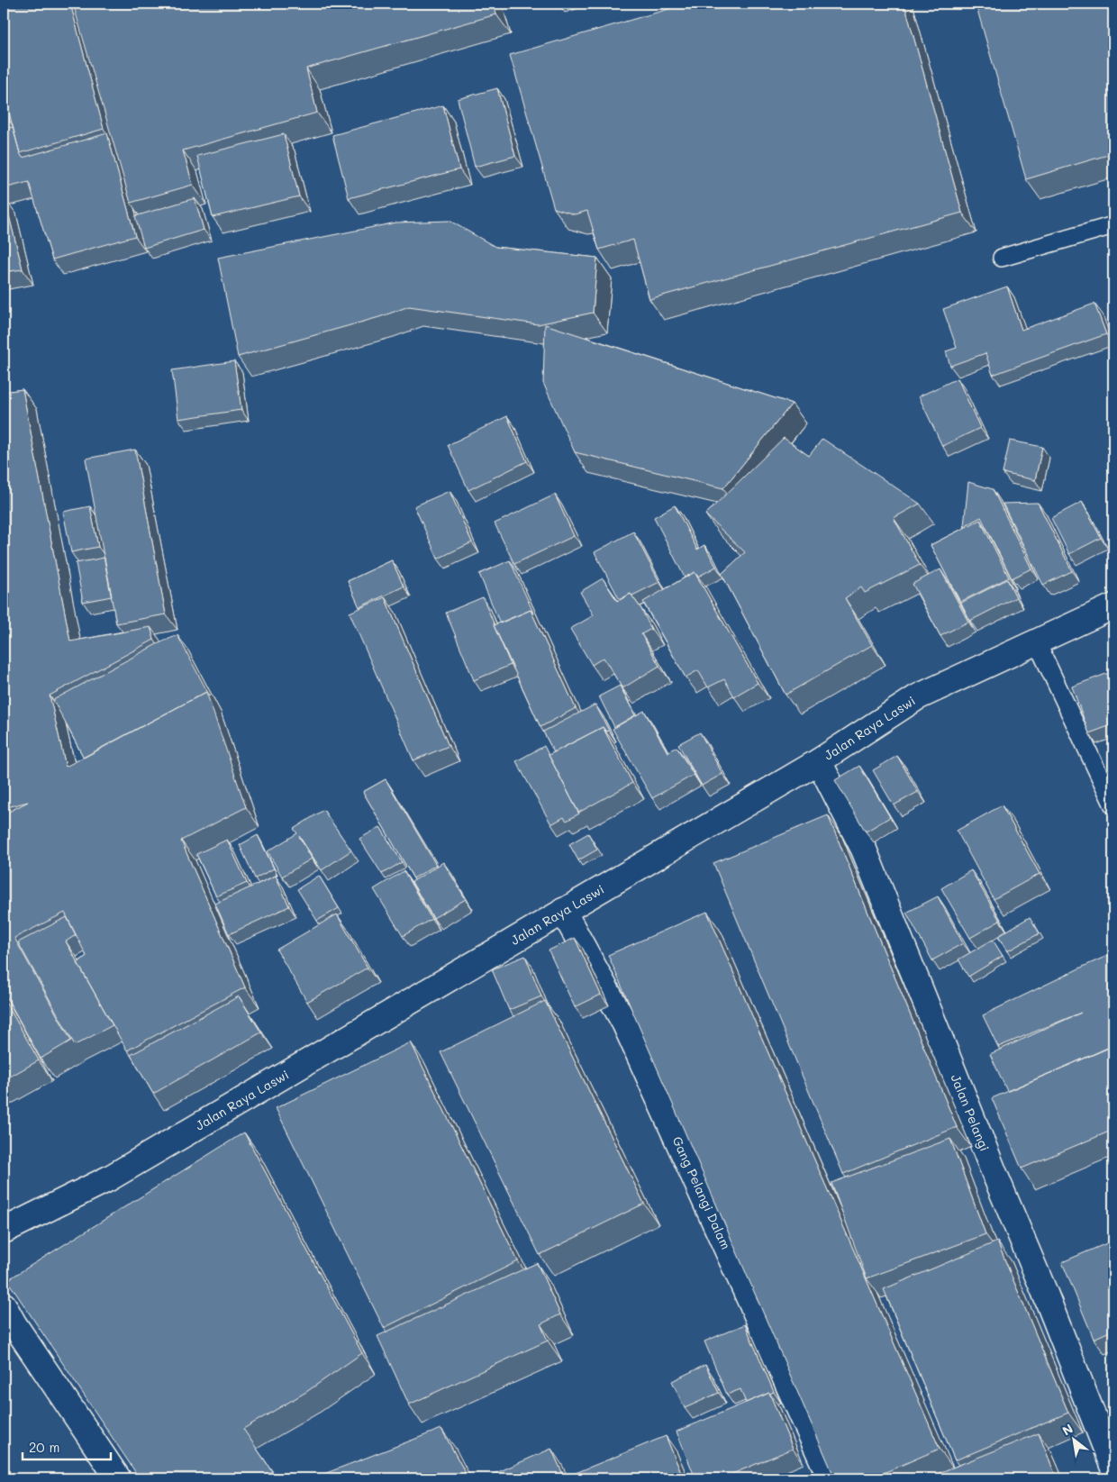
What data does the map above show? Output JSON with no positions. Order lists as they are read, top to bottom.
{
  "streets": {
    "street": ["Jalan Raya Laswi", "Jalan Pelangi", "Gang Pelangi Dalam"]
  },
  "crossings": [
    ["Jalan Raya Laswi", "Jalan Pelangi"],
    ["Jalan Raya Laswi", "Gang Pelangi Dalam"]
  ],
  "scale_bar": "20 m",
  "north": "top left"
}
